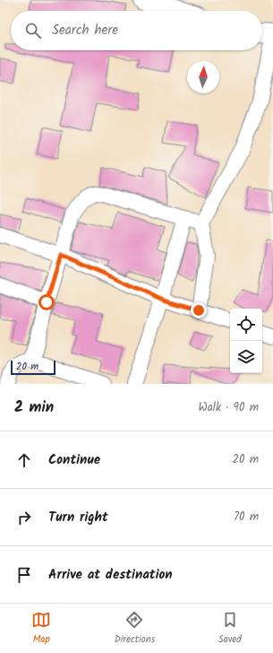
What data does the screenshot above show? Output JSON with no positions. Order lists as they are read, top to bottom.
{
  "scale_bar": "20 m",
  "north": "top",
  "page": {
    "search": "Search here",
    "scale": "20 m",
    "heading": ["2 min", "Walk · 90 m"],
    "list": [
      ["Continue", "20 m"],
      ["Turn right", "70 m"],
      "Arrive at destination"
    ],
    "nav": ["Map", "Directions", "Saved"]
  }
}
